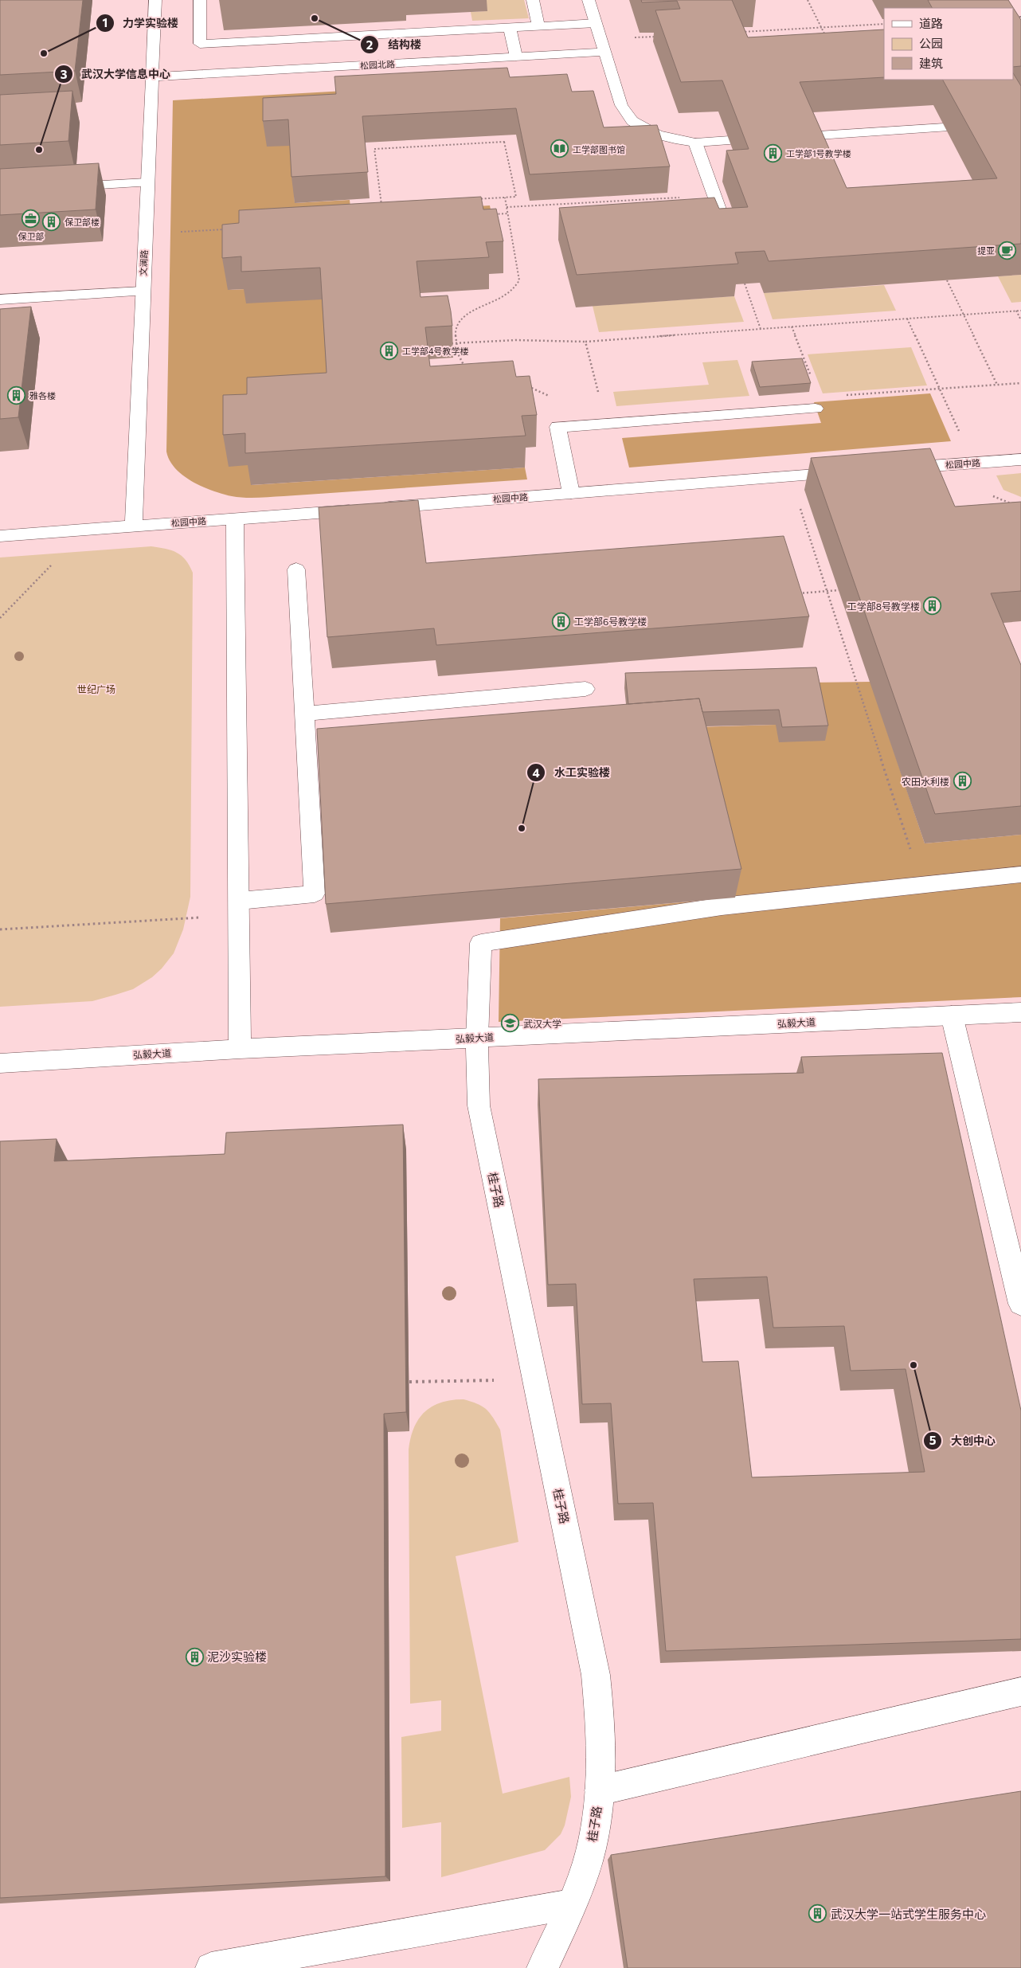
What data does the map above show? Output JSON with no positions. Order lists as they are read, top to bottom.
{
  "streets": {
    "street": [
      "松园北路",
      "文澜路",
      "松园中路",
      "弘毅大道",
      "桂子路"
    ]
  },
  "crossings": [
    ["松园北路", "文澜路"],
    ["文澜路", "松园中路"],
    ["弘毅大道", "桂子路"]
  ],
  "parks": ["世纪广场"],
  "places": {
    "other": [
      "结构楼",
      "力学实验楼",
      "武汉大学信息中心",
      "水工实验楼",
      "大创中心"
    ],
    "library": ["工学部图书馆"],
    "building": [
      "工学部1号教学楼",
      "保卫部楼",
      "工学部4号教学楼",
      "雅各楼",
      "工学部8号教学楼",
      "工学部6号教学楼",
      "农田水利楼",
      "泥沙实验楼",
      "武汉大学一站式学生服务中心"
    ],
    "office": ["保卫部"],
    "cafe": ["提亚"],
    "school or university": ["武汉大学"]
  },
  "legend": ["道路", "公园", "建筑"]
}
